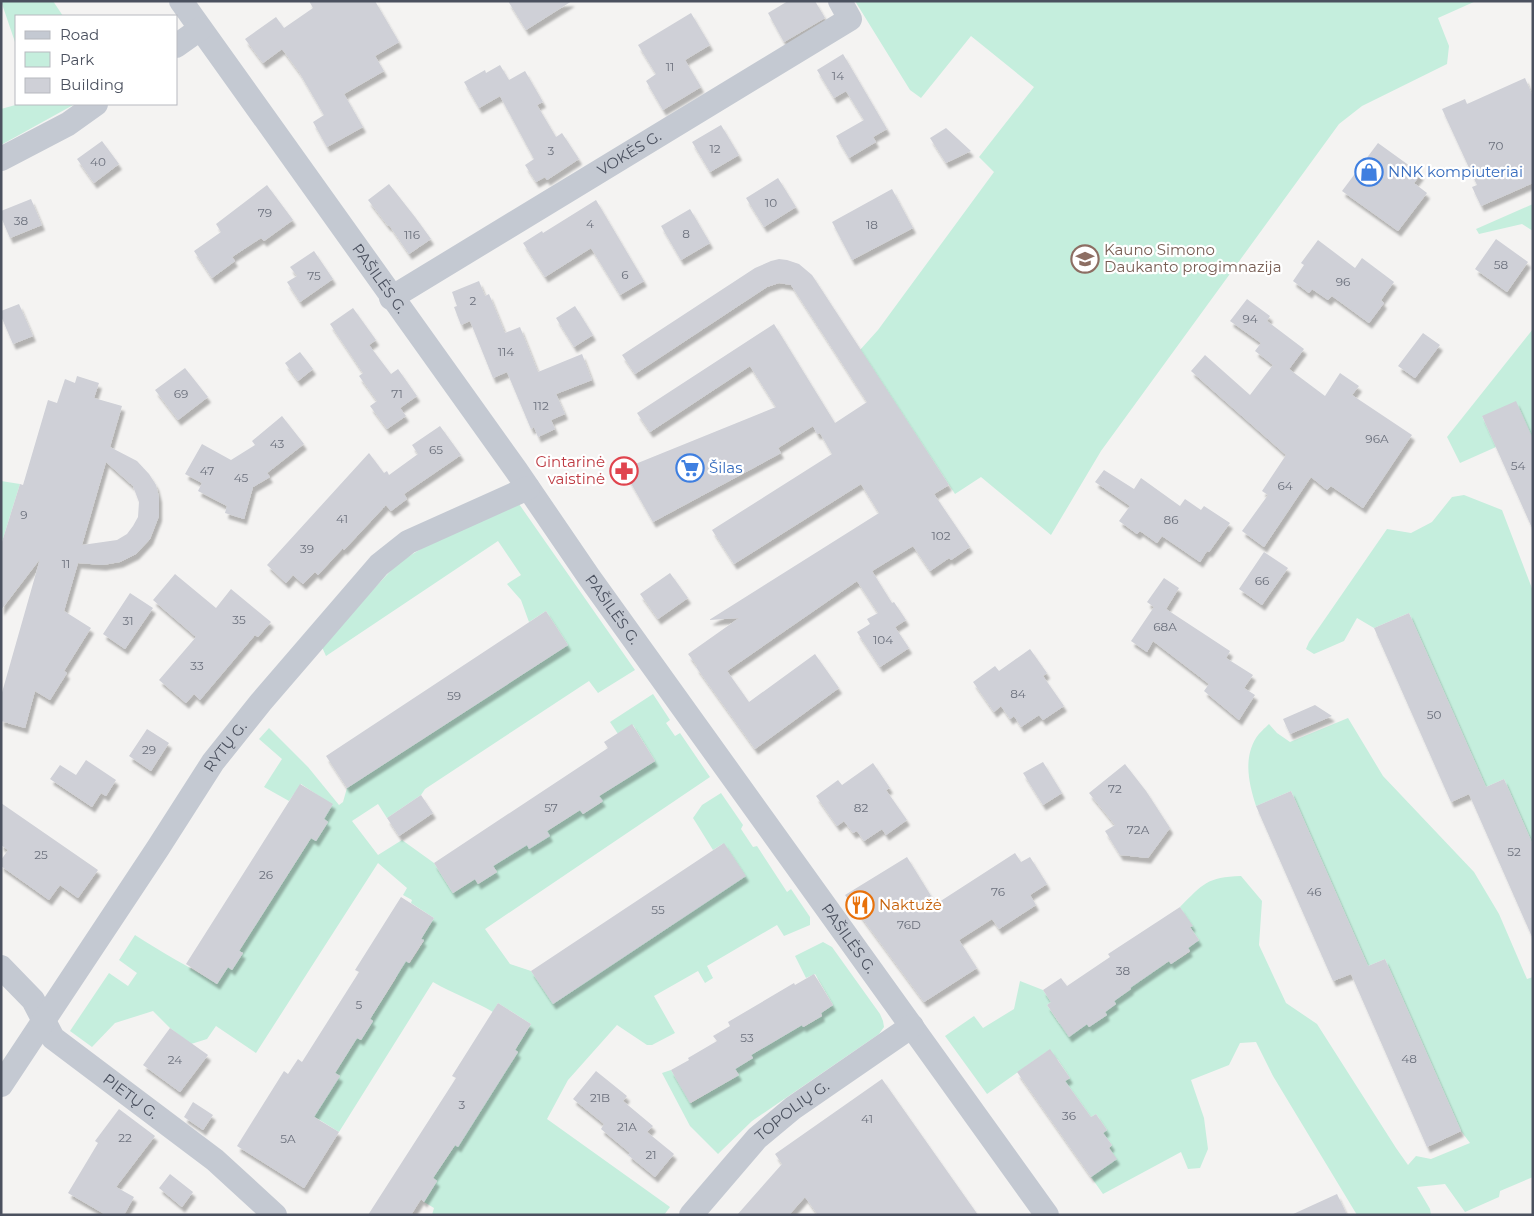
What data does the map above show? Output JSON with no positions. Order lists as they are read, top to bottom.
{
  "streets": {
    "street": [
      "VOKĖS G.",
      "PAŠILĖS G.",
      "RYTŲ G.",
      "PIETŲ G.",
      "TOPOLIŲ G."
    ]
  },
  "crossings": [
    ["VOKĖS G.", "PAŠILĖS G."],
    ["PAŠILĖS G.", "RYTŲ G."],
    ["PAŠILĖS G.", "TOPOLIŲ G."],
    ["RYTŲ G.", "PIETŲ G."]
  ],
  "places": {
    "shop": ["NNK kompiuteriai"],
    "school or university": ["Kauno Simono Daukanto progimnazija"],
    "supermarket": ["Šilas"],
    "pharmacy": ["Gintarinė vaistinė"],
    "restaurant": ["Naktužė"]
  },
  "house_numbers": [
    "11",
    "14",
    "70",
    "12",
    "3",
    "40",
    "10",
    "79",
    "38",
    "4",
    "18",
    "8",
    "116",
    "58",
    "6",
    "75",
    "96",
    "2",
    "94",
    "114",
    "69",
    "71",
    "112",
    "96A",
    "43",
    "65",
    "54",
    "47",
    "45",
    "64",
    "9",
    "41",
    "86",
    "102",
    "39",
    "11",
    "66",
    "35",
    "31",
    "68A",
    "104",
    "33",
    "84",
    "59",
    "50",
    "29",
    "72",
    "57",
    "82",
    "72A",
    "52",
    "25",
    "26",
    "76",
    "46",
    "55",
    "76D",
    "38",
    "5",
    "53",
    "48",
    "24",
    "21B",
    "3",
    "36",
    "41",
    "21A",
    "22",
    "5A",
    "21"
  ],
  "legend": ["Road", "Park", "Building"]
}
